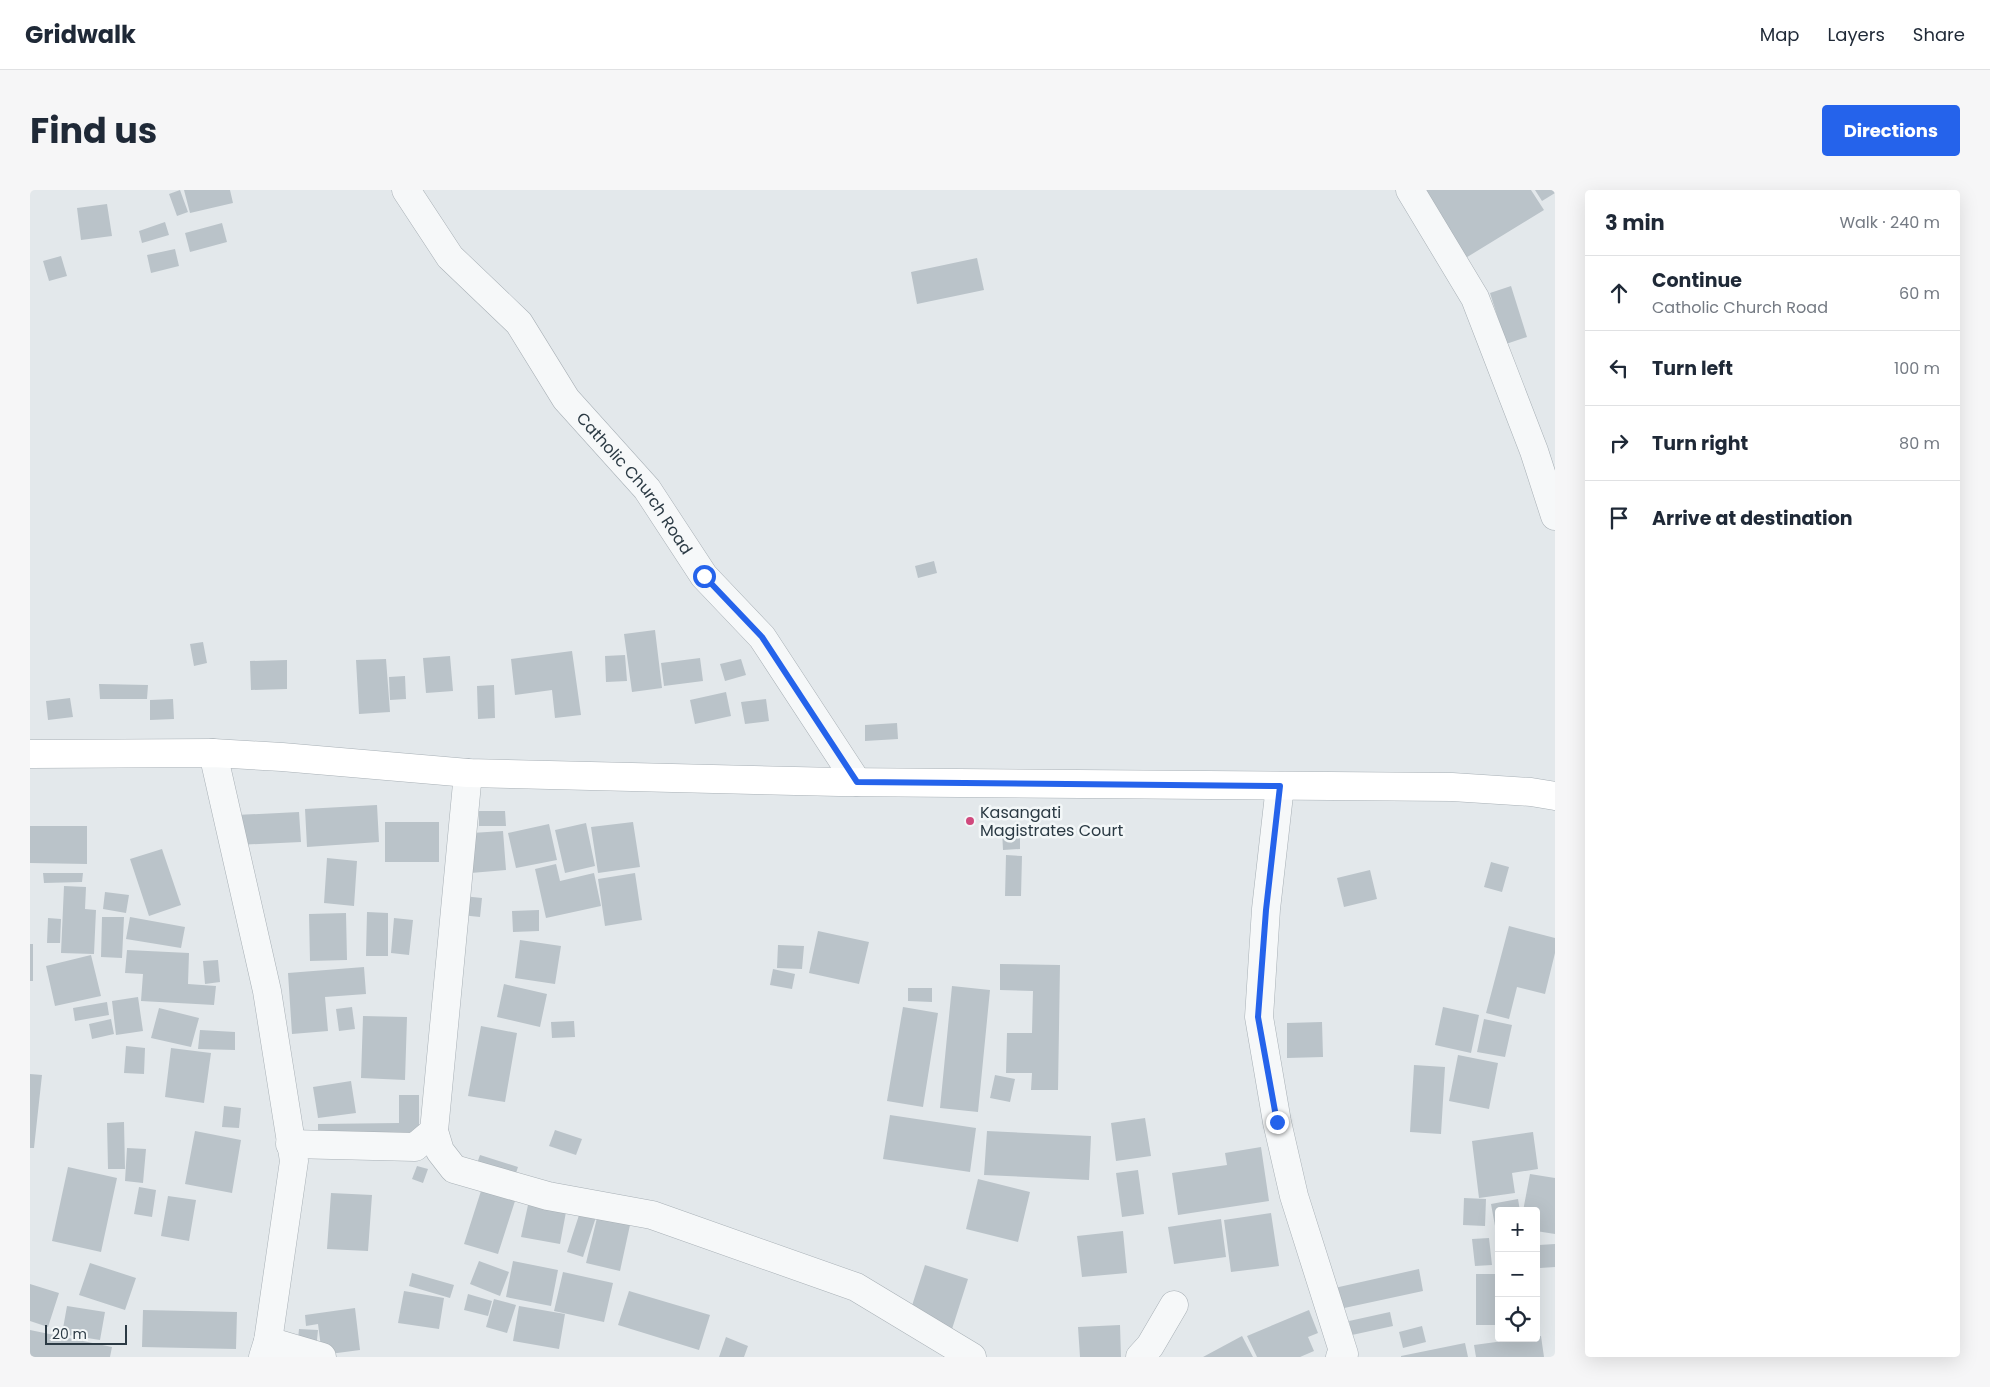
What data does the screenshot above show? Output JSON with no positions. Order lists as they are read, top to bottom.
{
  "streets": {
    "street": ["Catholic Church Road"]
  },
  "places": ["Kasangati Magistrates Court"],
  "scale_bar": "20 m",
  "page": {
    "header": "Gridwalk",
    "nav": ["Map", "Layers", "Share"],
    "title": "Find us",
    "buttons": "Directions",
    "heading": ["3 min", "Walk · 240 m"],
    "list": [
      ["Continue", "Catholic Church Road", "60 m"],
      ["Turn left", "100 m"],
      ["Turn right", "80 m"],
      "Arrive at destination"
    ],
    "map_buttons": ["+", "−"],
    "scale": "20 m"
  }
}
